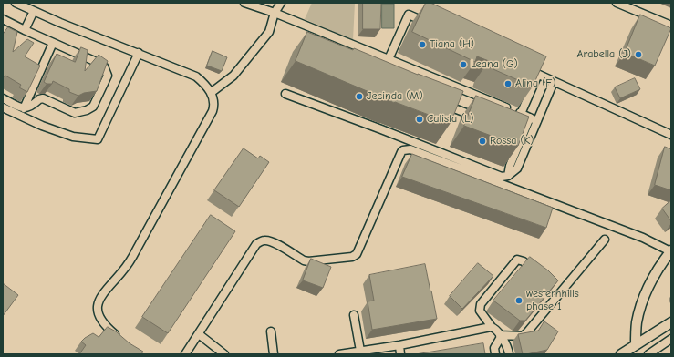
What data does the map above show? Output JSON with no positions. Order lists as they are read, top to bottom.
{
  "places": [
    "Tiana (H)",
    "Arabella (J)",
    "Leana (G)",
    "Alina (F)",
    "Jecinda (M)",
    "Calista (L)",
    "Rossa (K)",
    "westernhills phase 1"
  ]
}
